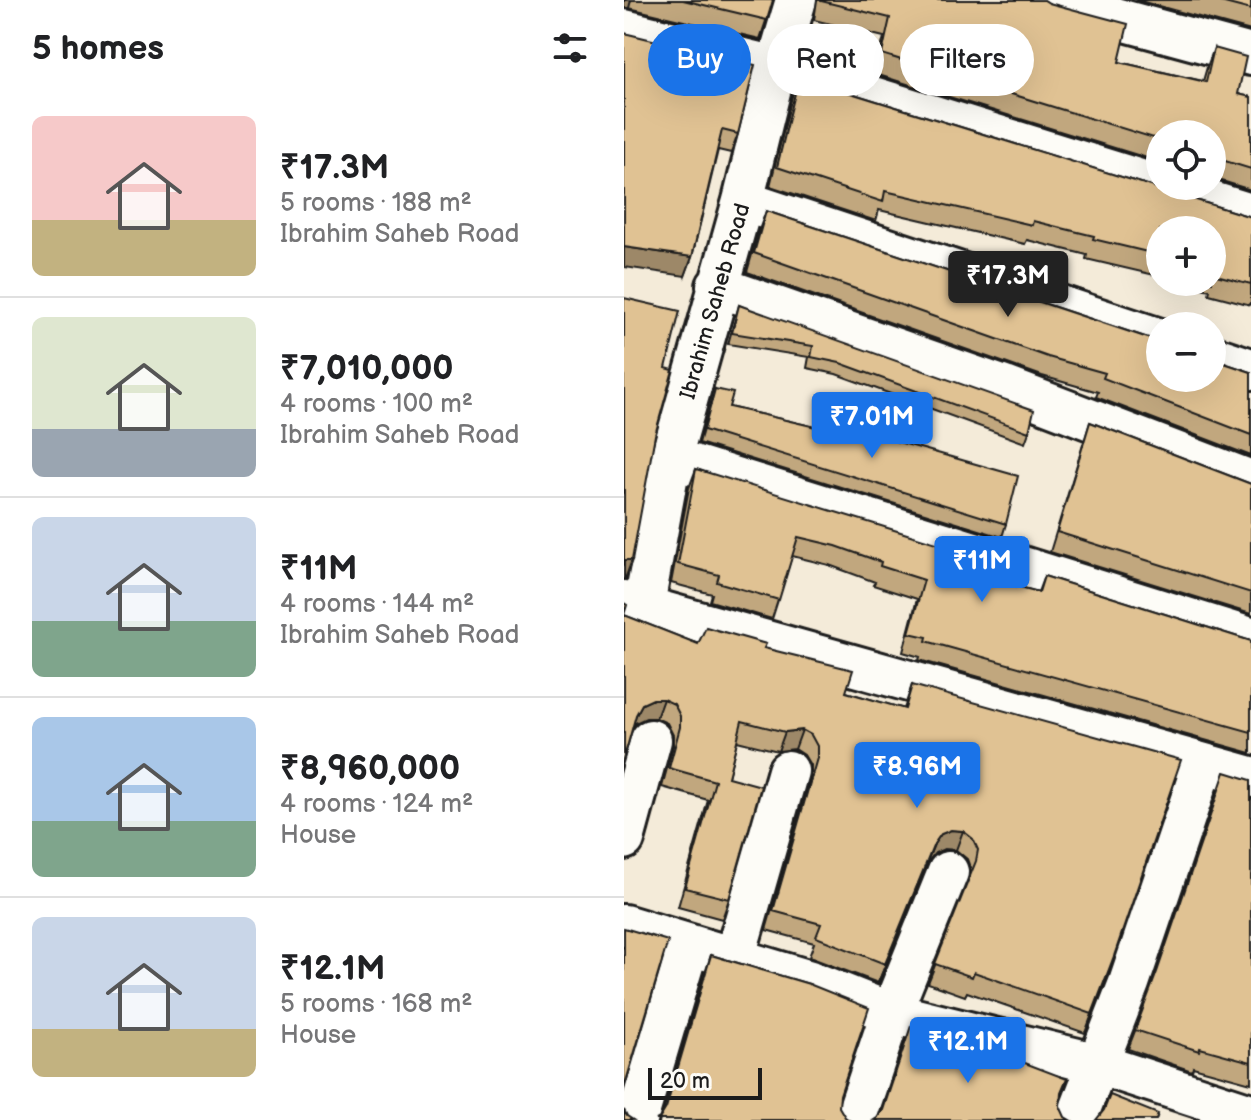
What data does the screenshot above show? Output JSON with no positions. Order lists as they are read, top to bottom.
{
  "streets": {
    "street": ["Ibrahim Saheb Road"]
  },
  "scale_bar": "20 m",
  "page": {
    "heading": "5 homes",
    "chip": ["Buy", "Rent", "Filters"],
    "list": [
      {
        "name": "₹17.3M",
        "note": "5 rooms · 188 m² · Ibrahim Saheb Road"
      },
      {
        "name": "₹7,010,000",
        "note": "4 rooms · 100 m² · Ibrahim Saheb Road"
      },
      {
        "name": "₹11M",
        "note": "4 rooms · 144 m² · Ibrahim Saheb Road"
      },
      {
        "name": "₹8,960,000",
        "note": "4 rooms · 124 m² · House"
      },
      {
        "name": "₹12.1M",
        "note": "5 rooms · 168 m² · House"
      }
    ],
    "map_buttons": ["+", "−"],
    "price": [
      "₹17.3M",
      "₹7.01M",
      "₹11M",
      "₹8.96M",
      "₹12.1M"
    ],
    "scale": "20 m"
  }
}
